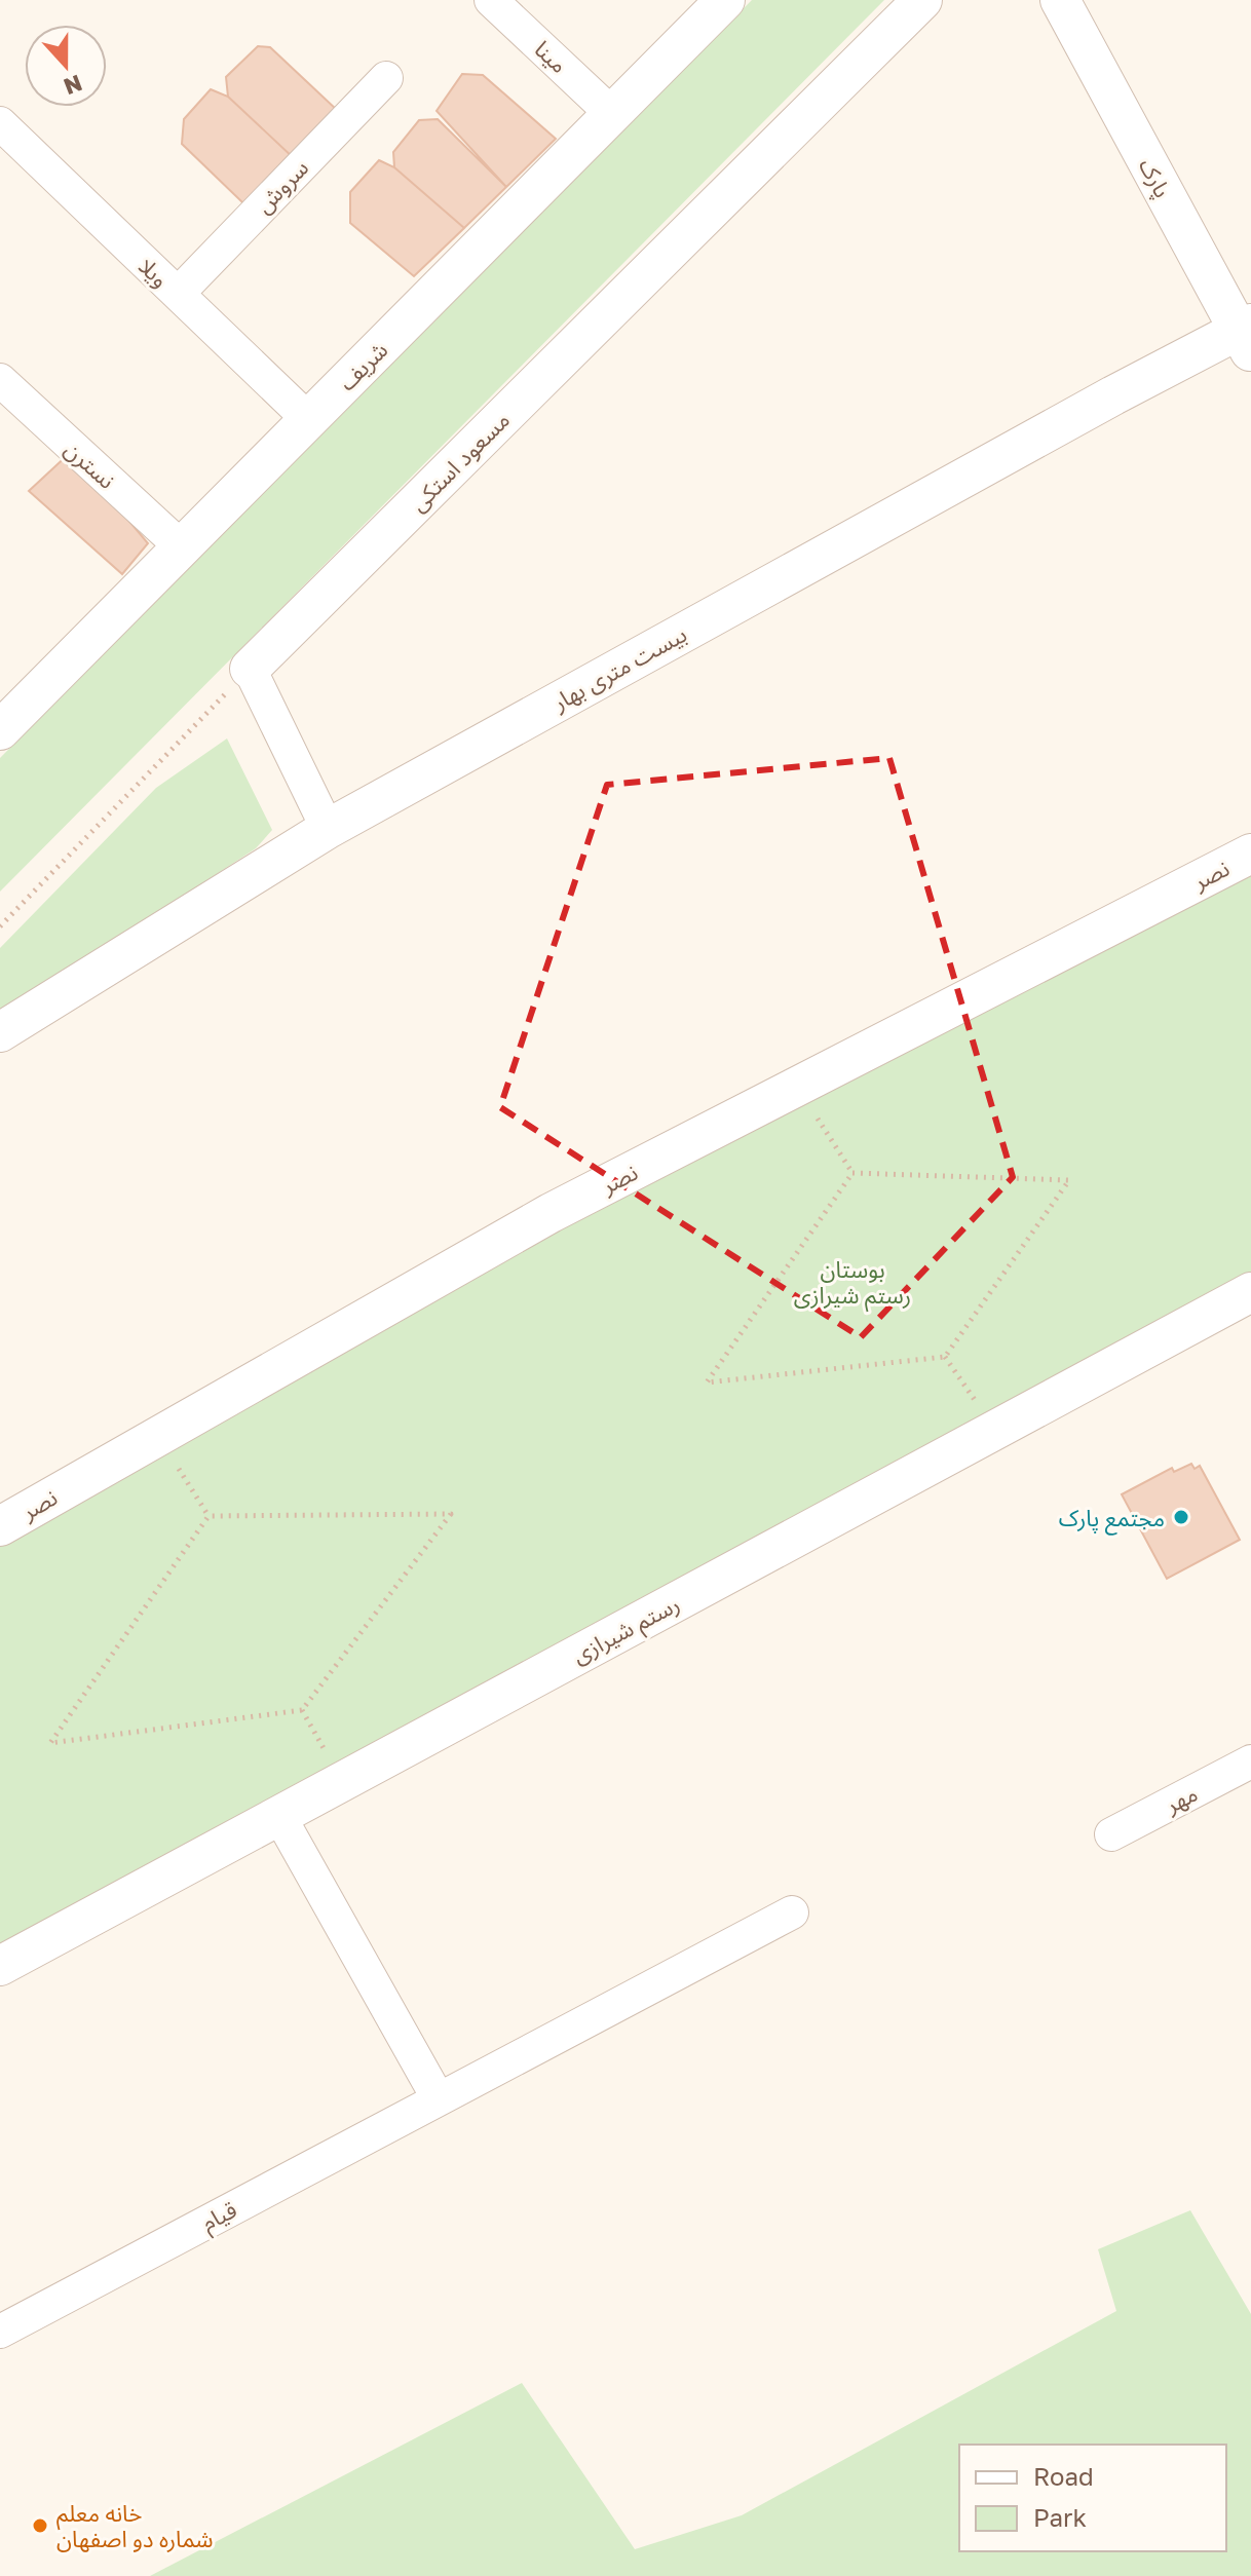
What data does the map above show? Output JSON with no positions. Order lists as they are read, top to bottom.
{
  "streets": {
    "street": [
      "مینا",
      "پارک",
      "سروش",
      "ویلا",
      "شریف",
      "مسعود استکی",
      "نسترن",
      "بیست متری بهار",
      "نصر",
      "رستم شیرازی",
      "مهر",
      "قیام"
    ]
  },
  "crossings": [
    ["مینا", "شریف"],
    ["پارک", "بیست متری بهار"],
    ["سروش", "ویلا"],
    ["ویلا", "شریف"],
    ["شریف", "نسترن"]
  ],
  "parks": ["بوستان رستم شیرازی"],
  "places": ["مجتمع پارک", "خانه معلم شماره دو اصفهان"],
  "legend": ["Road", "Park"],
  "north": "bottom"
}
